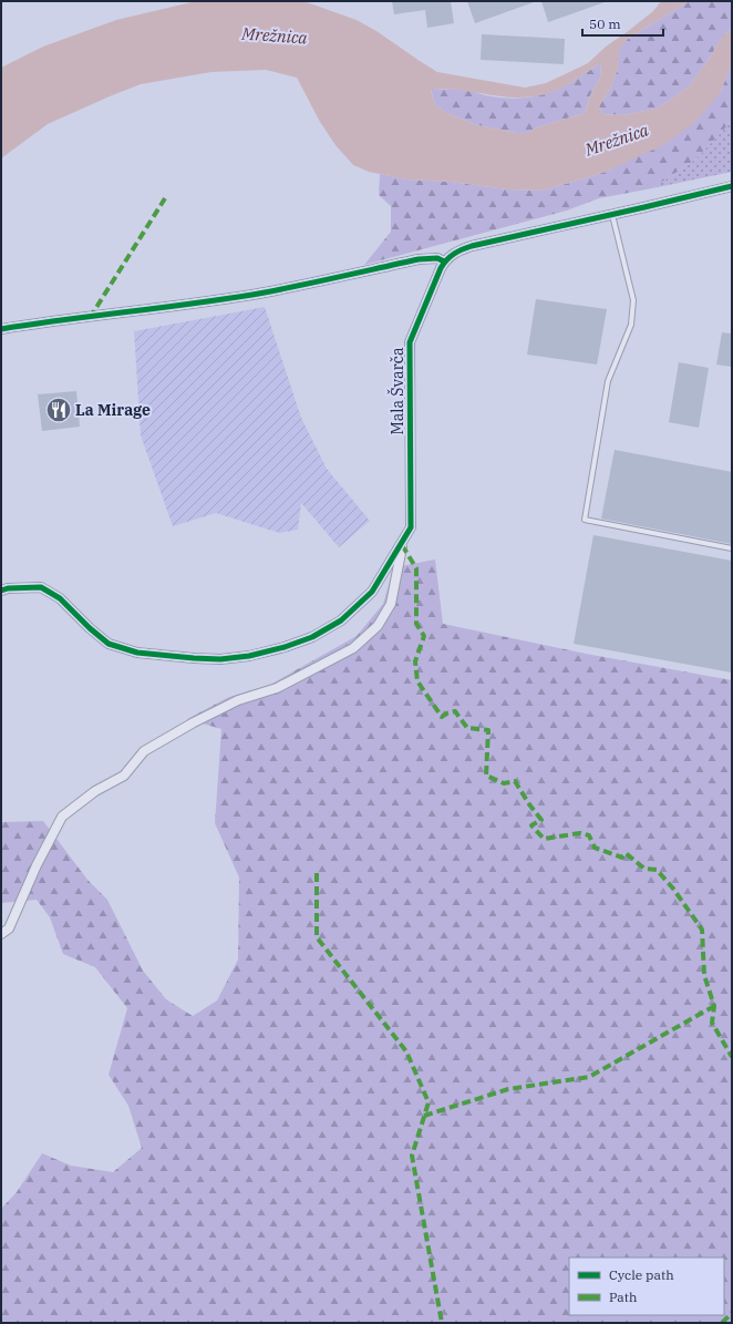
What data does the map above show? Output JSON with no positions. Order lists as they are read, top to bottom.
{
  "streets": {
    "street": ["Mala Švarča"]
  },
  "water": ["Mrežnica"],
  "places": {
    "restaurant": ["La Mirage"]
  },
  "legend": ["Cycle path", "Path"],
  "scale_bar": "50 m"
}
